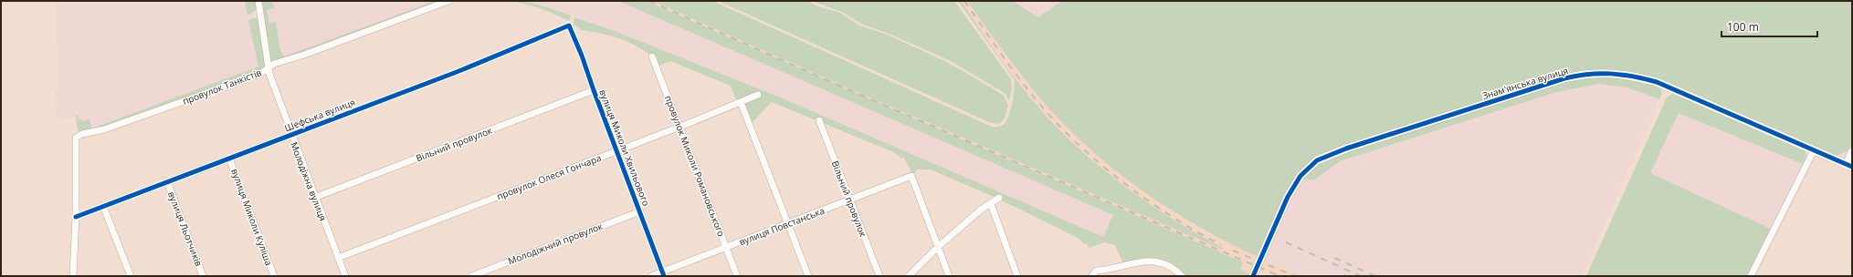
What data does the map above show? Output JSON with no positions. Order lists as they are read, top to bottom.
{
  "streets": {
    "street": [
      "Знам'янська вулиця",
      "провулок Танкістів",
      "Шефська вулиця",
      "Вільний провулок",
      "вулиця Миколи Хвильового",
      "провулок Миколи Романовського",
      "провулок Олеся Гончара",
      "Молодіжна вулиця",
      "вулиця Миколи Куліша",
      "вулиця Повстанська",
      "вулиця Льотчиків",
      "Молодіжний провулок"
    ]
  },
  "crossings": [
    ["провулок Танкістів", "Шефська вулиця"],
    ["провулок Танкістів", "Молодіжна вулиця"],
    ["Шефська вулиця", "вулиця Миколи Хвильового"],
    ["Шефська вулиця", "Молодіжна вулиця"],
    ["Шефська вулиця", "вулиця Миколи Куліша"],
    ["Шефська вулиця", "вулиця Льотчиків"],
    ["Вільний провулок", "вулиця Миколи Хвильового"],
    ["Вільний провулок", "Молодіжна вулиця"],
    ["Вільний провулок", "вулиця Повстанська"],
    ["вулиця Миколи Хвильового", "провулок Олеся Гончара"],
    ["вулиця Миколи Хвильового", "вулиця Повстанська"],
    ["вулиця Миколи Хвильового", "Молодіжний провулок"],
    ["провулок Миколи Романовського", "провулок Олеся Гончара"],
    ["провулок Миколи Романовського", "вулиця Повстанська"],
    ["провулок Олеся Гончара", "Молодіжна вулиця"]
  ],
  "scale_bar": "100 m"
}
